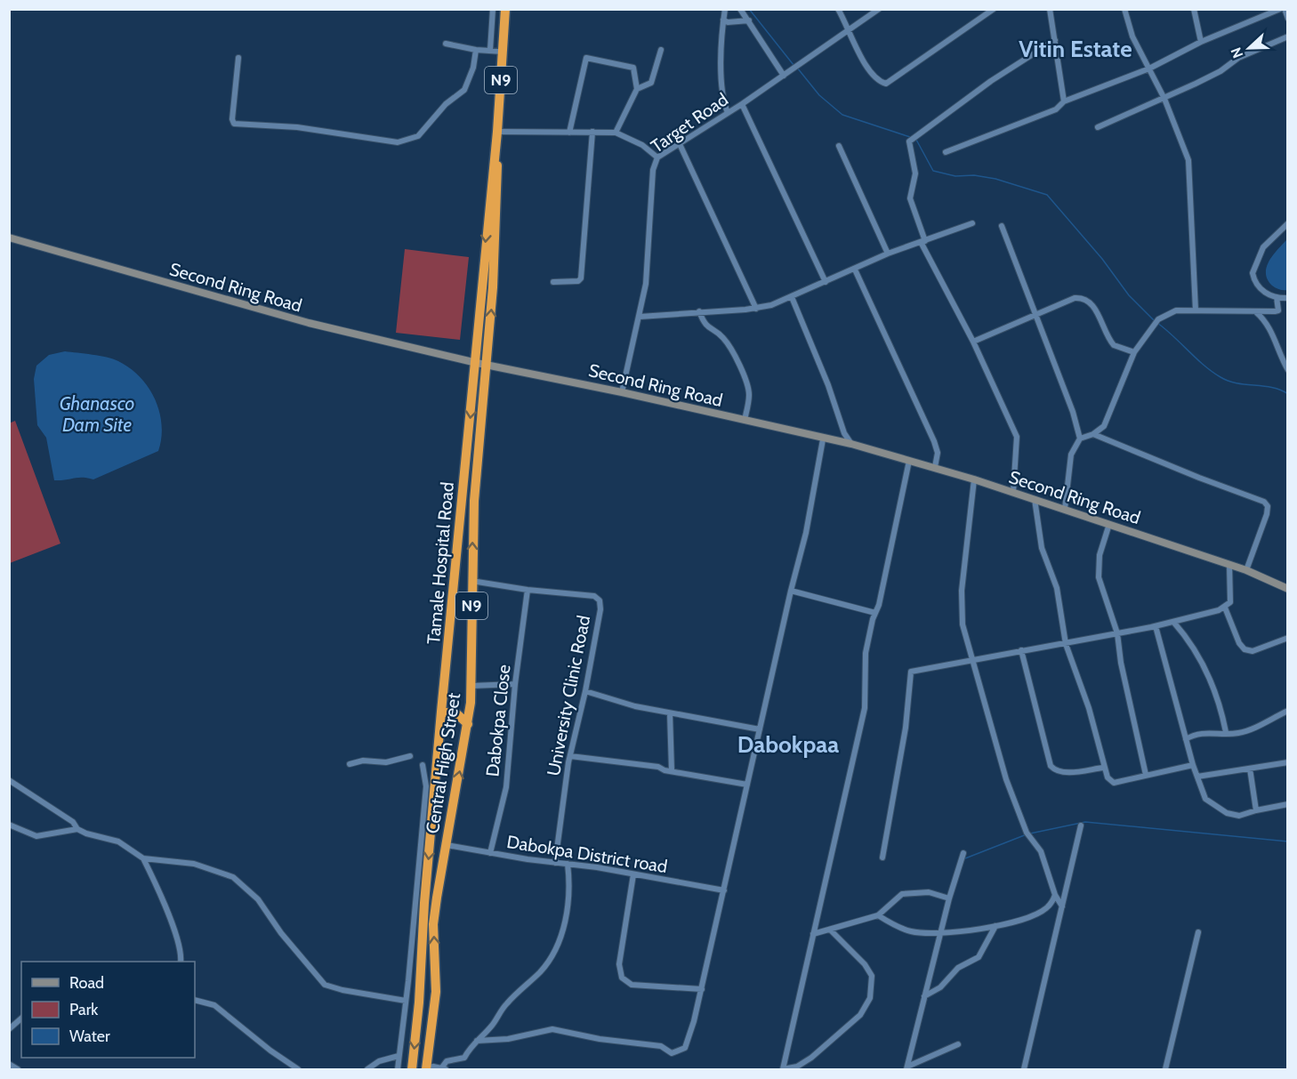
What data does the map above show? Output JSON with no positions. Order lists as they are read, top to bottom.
{
  "streets": {
    "highway": ["N9", "Tamale Hospital Road", "Central High Street"],
    "main road": ["Second Ring Road"],
    "street": [
      "Target Road",
      "University Clinic Road",
      "Dabokpa Close",
      "Dabokpa District road"
    ]
  },
  "crossings": [
    ["N9", "Second Ring Road"],
    ["N9", "Tamale Hospital Road"],
    ["N9", "Central High Street"],
    ["Target Road", "Second Ring Road"],
    ["Second Ring Road", "Tamale Hospital Road"],
    ["Second Ring Road", "Central High Street"],
    ["Tamale Hospital Road", "Central High Street"],
    ["University Clinic Road", "Dabokpa Close"],
    ["University Clinic Road", "Central High Street"],
    ["University Clinic Road", "Dabokpa District road"],
    ["Dabokpa Close", "Dabokpa District road"],
    ["Central High Street", "Dabokpa District road"]
  ],
  "one_way": ["Tamale Hospital Road"],
  "districts": ["Vitin Estate", "Dabokpaa"],
  "water": ["Ghanasco Dam Site"],
  "legend": ["Road", "Park", "Water"],
  "north": "left"
}
